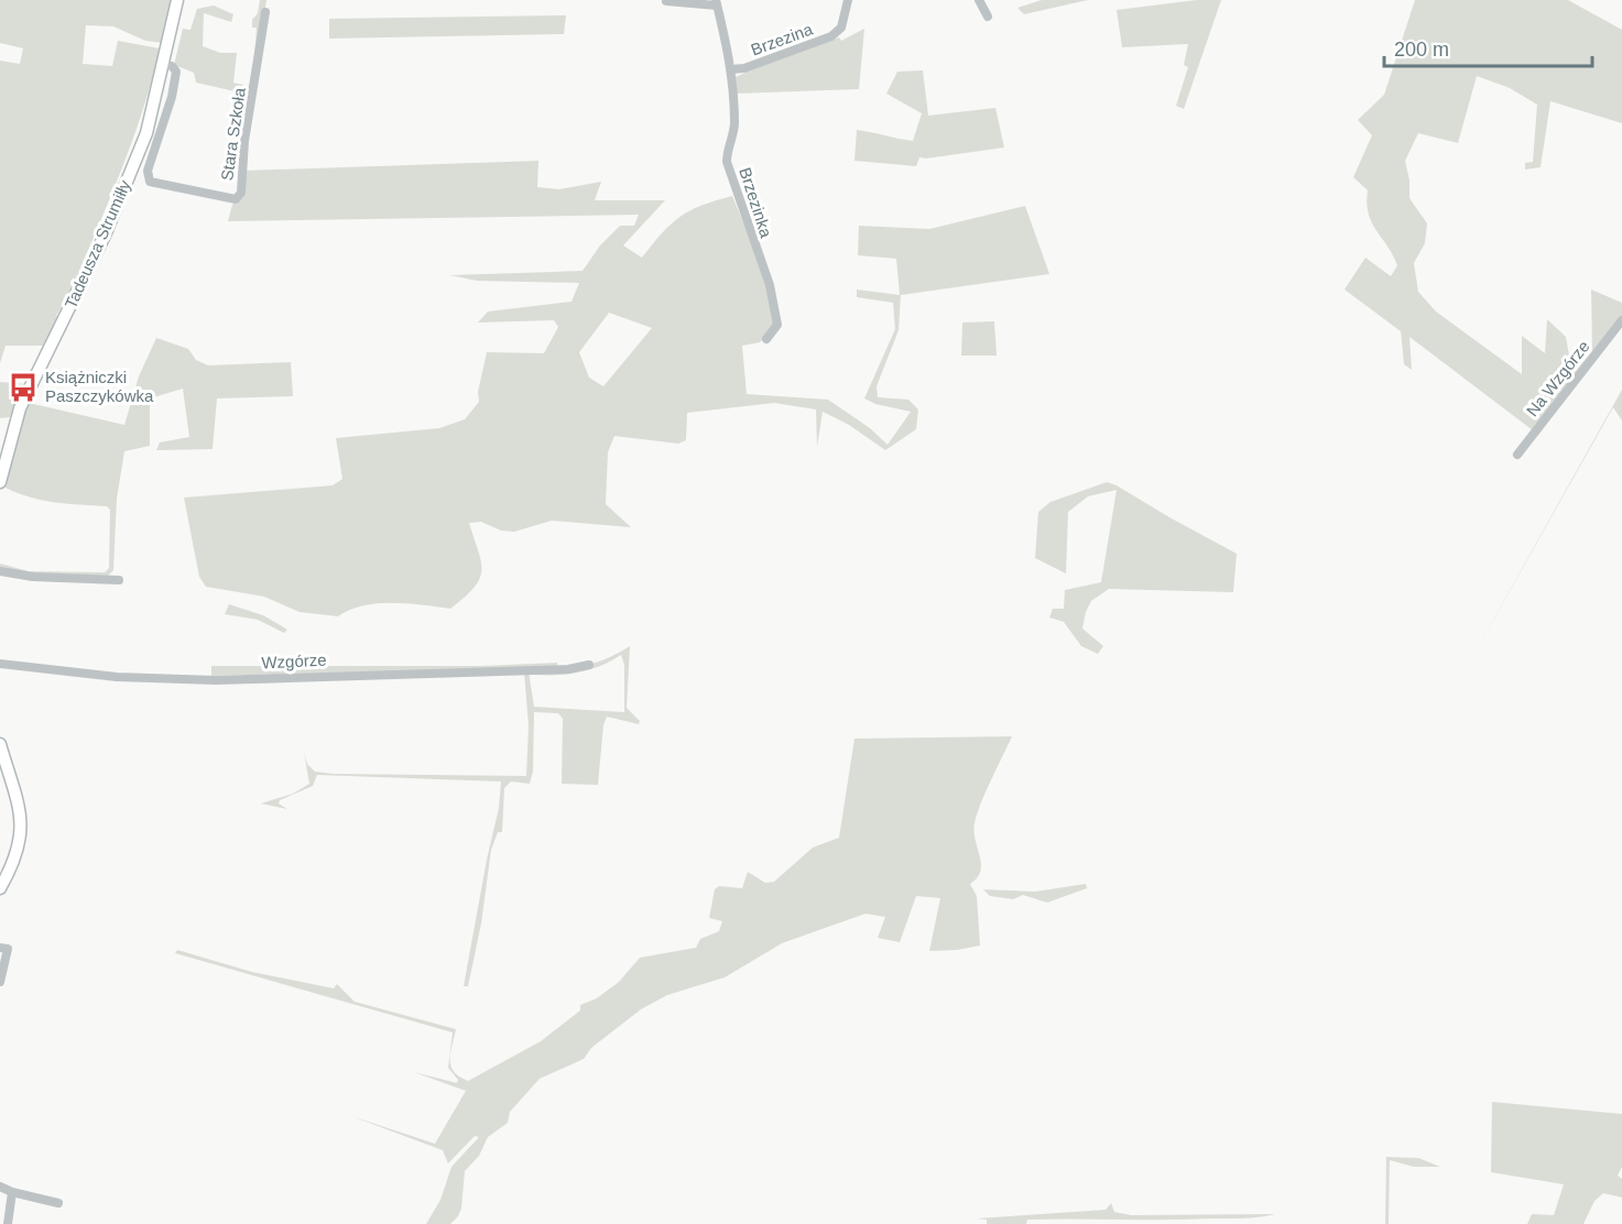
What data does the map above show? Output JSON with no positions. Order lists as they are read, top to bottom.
{
  "streets": {
    "street": [
      "Brzezina",
      "Stara Szkoła",
      "Brzezinka",
      "Tadeusza Strumiłły",
      "Na Wzgórze",
      "Wzgórze"
    ]
  },
  "crossings": [
    ["Brzezina", "Brzezinka"],
    ["Stara Szkoła", "Tadeusza Strumiłły"]
  ],
  "places": {
    "bus stop": ["Książniczki Paszczykówka"]
  },
  "scale_bar": "200 m"
}
